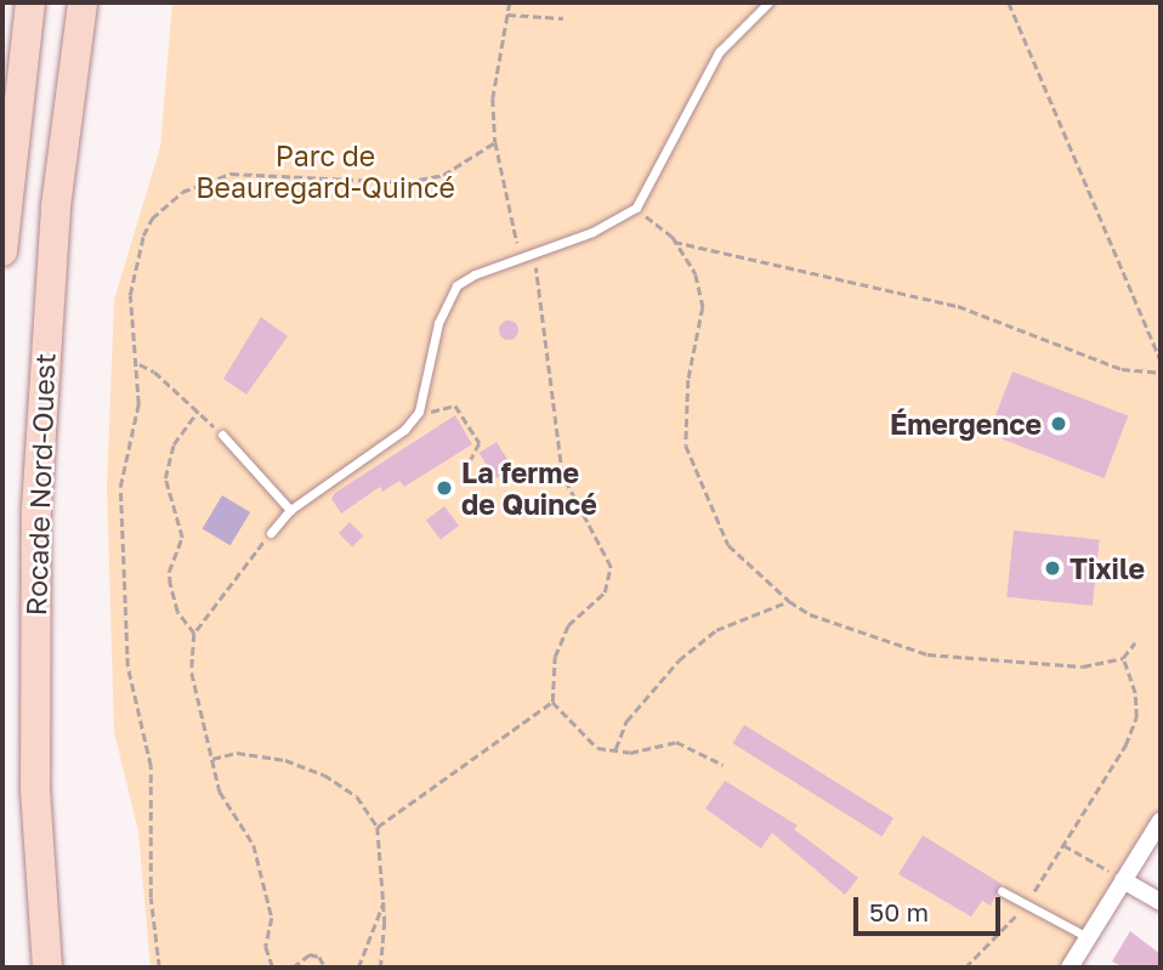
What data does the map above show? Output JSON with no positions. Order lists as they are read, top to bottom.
{
  "streets": {
    "highway": ["Rocade Nord-Ouest"]
  },
  "parks": ["Parc de Beauregard-Quincé"],
  "places": ["Émergence", "La ferme de Quincé", "Tixile"],
  "scale_bar": "50 m"
}
